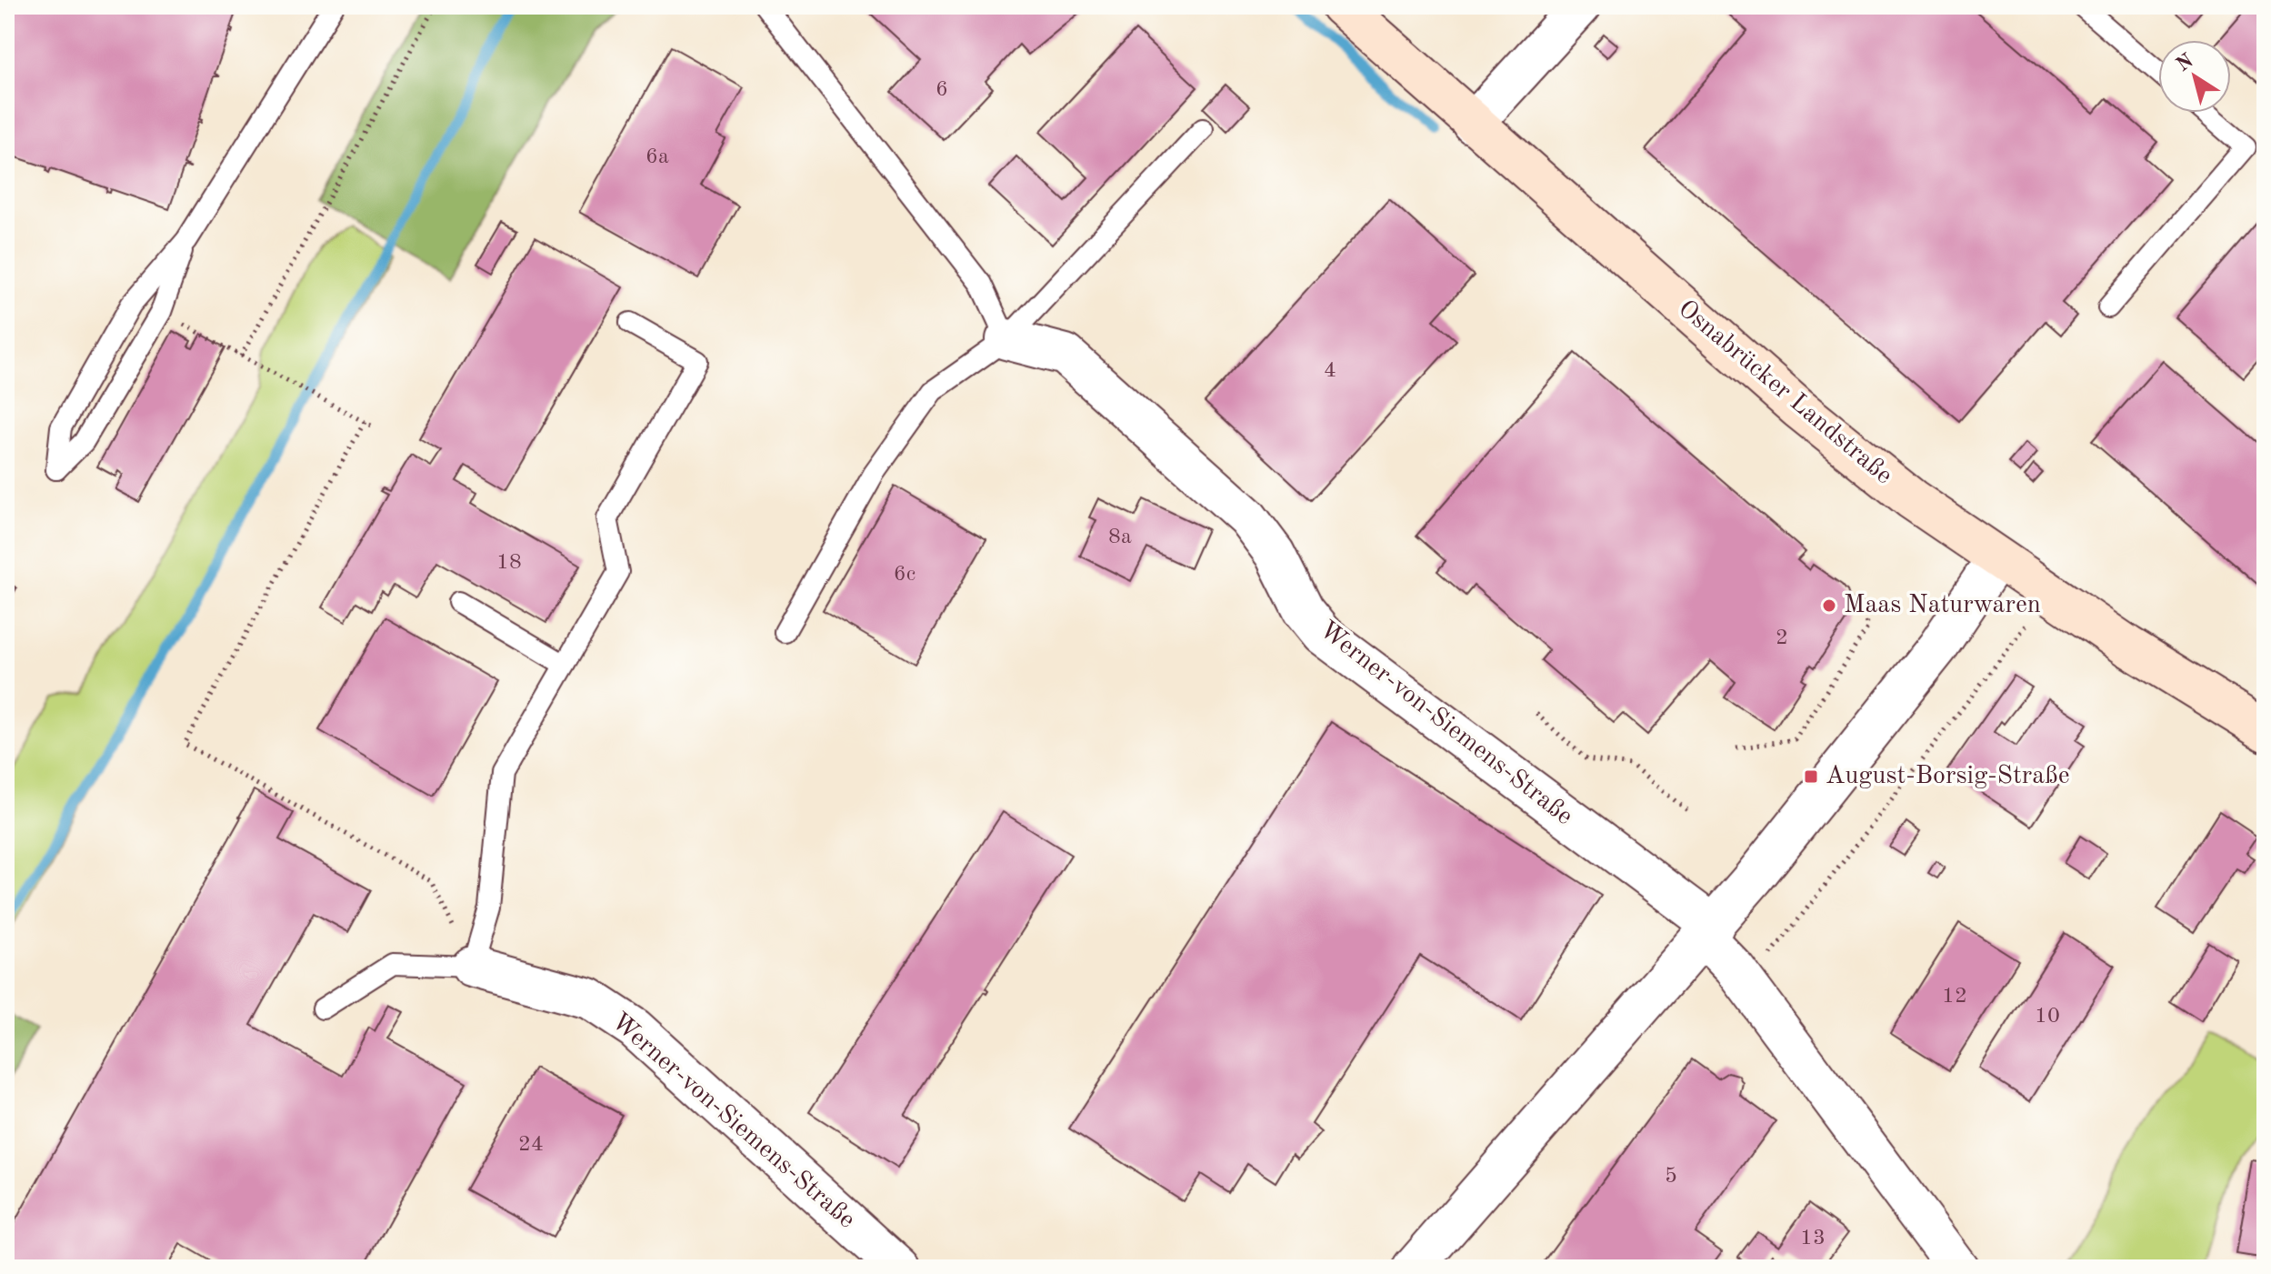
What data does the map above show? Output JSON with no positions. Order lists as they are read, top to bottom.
{
  "streets": {
    "street": ["Osnabrücker Landstraße", "Werner-von-Siemens-Straße"]
  },
  "places": {
    "other": ["Maas Naturwaren"],
    "transit": ["August-Borsig-Straße"]
  },
  "house_numbers": [
    "6",
    "6a",
    "4",
    "8a",
    "18",
    "6c",
    "2",
    "12",
    "10",
    "24",
    "5",
    "13"
  ],
  "north": "top left"
}
